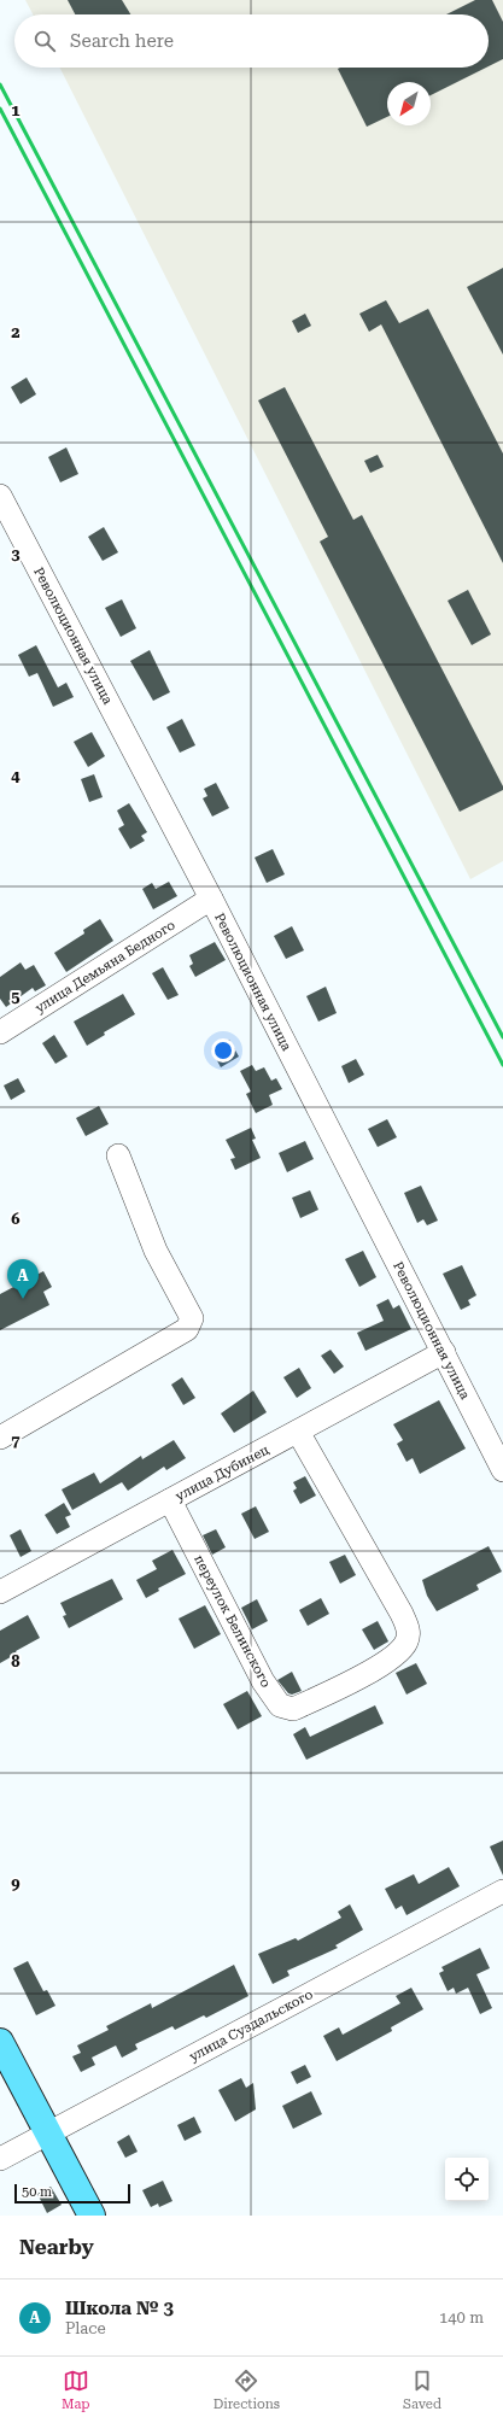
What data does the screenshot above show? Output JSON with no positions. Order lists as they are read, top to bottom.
{
  "streets": {
    "street": [
      "Революционная улица",
      "улица Демьяна Бедного",
      "улица Дубинец",
      "переулок Белинского",
      "улица Суздальского"
    ]
  },
  "crossings": [
    ["Революционная улица", "улица Демьяна Бедного"],
    ["Революционная улица", "улица Дубинец"],
    ["улица Дубинец", "переулок Белинского"]
  ],
  "scale_bar": "50 m",
  "north": "bottom left",
  "page": {
    "search": "Search here",
    "pins": "A",
    "scale": "50 m",
    "heading": "Nearby",
    "list": [
      {
        "mark": "A",
        "name": "Школа № 3",
        "note": "Place",
        "value": "140 m"
      }
    ],
    "nav": ["Map", "Directions", "Saved"]
  },
  "grid": {
    "rows": [
      "1",
      "2",
      "3",
      "4",
      "5",
      "6",
      "7",
      "8",
      "9"
    ]
  }
}
